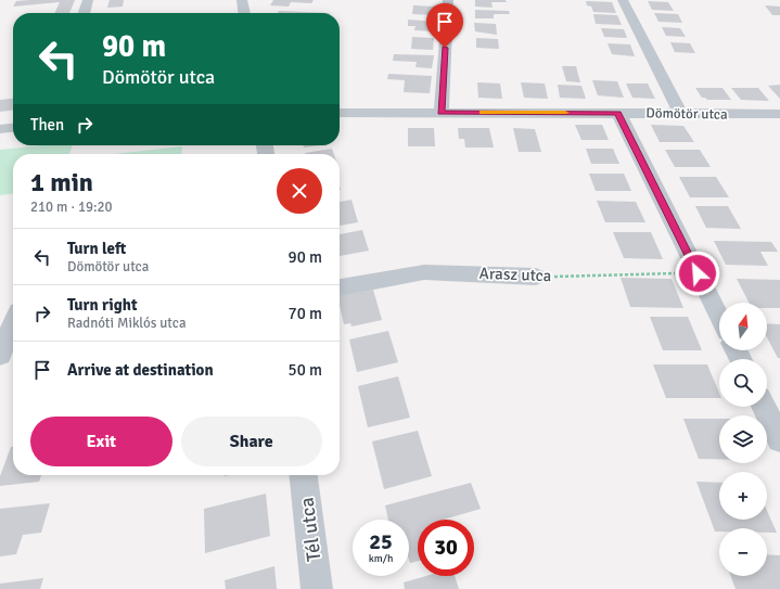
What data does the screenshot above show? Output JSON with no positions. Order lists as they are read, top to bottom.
{
  "streets": {
    "street": ["Dömötör utca", "Arasz utca", "Tél utca"]
  },
  "north": "top",
  "page": {
    "turn": ["90 m", "Dömötör utca"],
    "then": "Then",
    "heading": ["1 min", "210 m · 19:20"],
    "list": [
      {
        "name": "Turn left",
        "note": "Dömötör utca",
        "value": "90 m"
      },
      {
        "name": "Turn right",
        "note": "Radnóti Miklós utca",
        "value": "70 m"
      },
      {
        "name": "Arrive at destination",
        "value": "50 m"
      }
    ],
    "map_buttons": ["+", "−"],
    "buttons": ["Exit", "Share"],
    "speed": "25 km/h",
    "limit": "30"
  }
}
